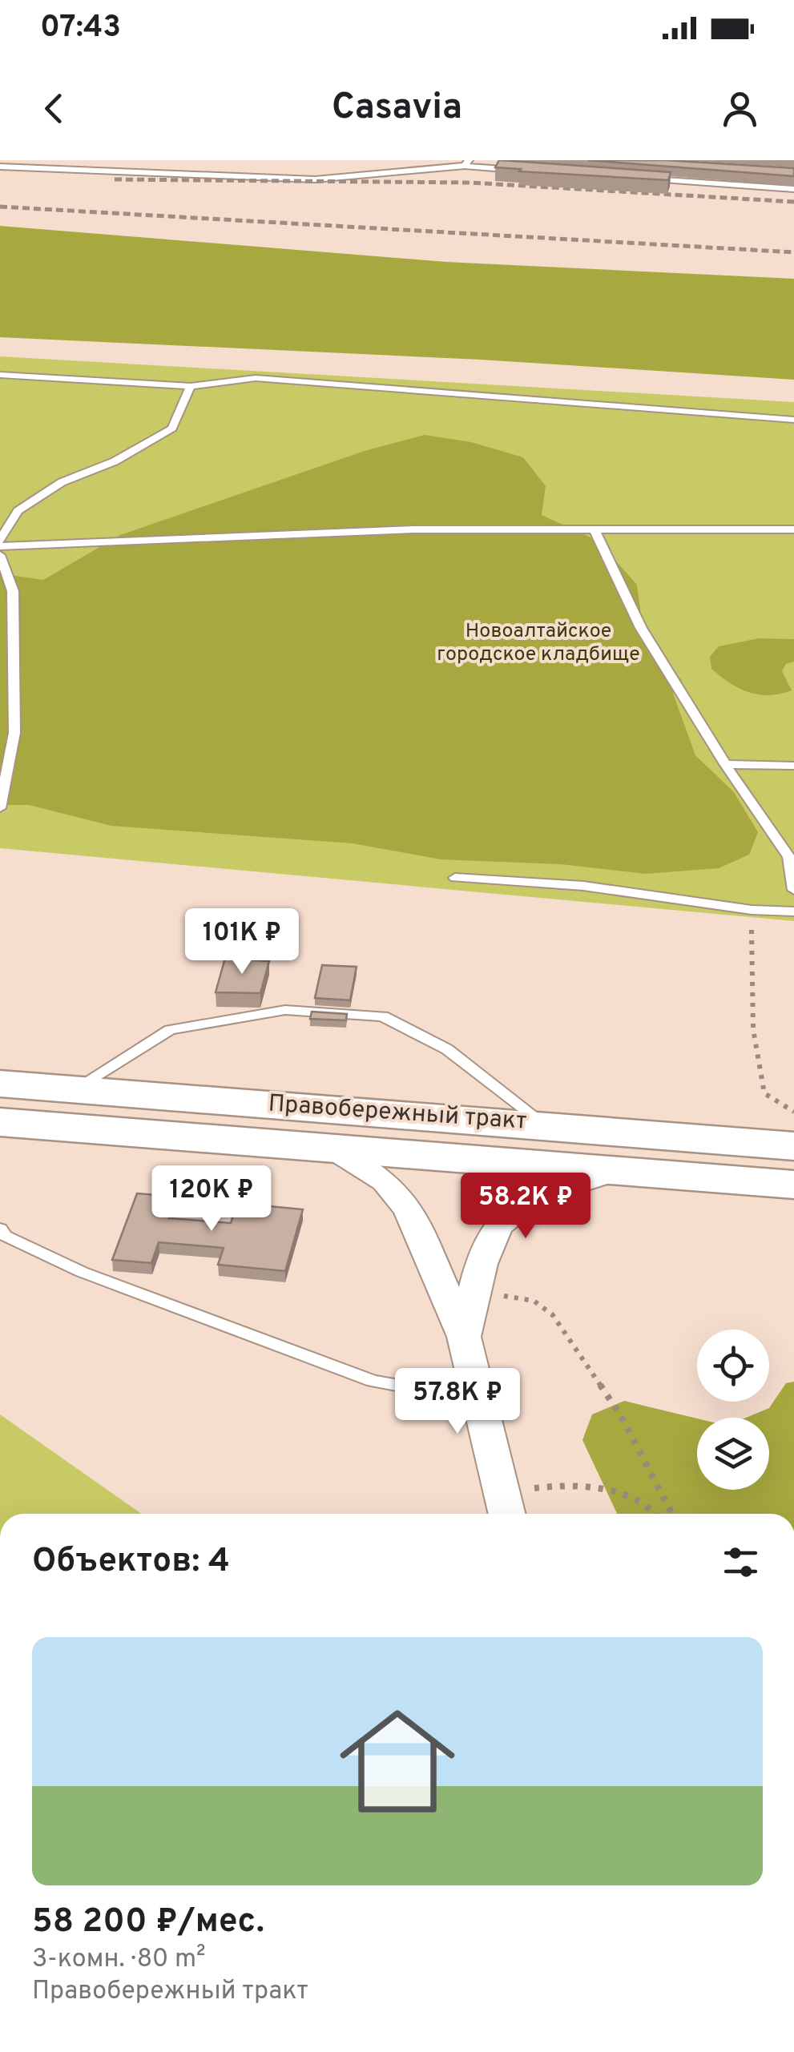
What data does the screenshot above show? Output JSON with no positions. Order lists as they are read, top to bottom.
{
  "streets": {
    "highway": ["Правобережный тракт"]
  },
  "parks": ["Новоалтайское городское кладбище"],
  "page": {
    "status": "07:43",
    "header": "Casavia",
    "price": [
      "101K ₽",
      "120K ₽",
      "58.2K ₽",
      "57.8K ₽"
    ],
    "heading": "Объектов: 4",
    "list": [
      {
        "name": "58 200 ₽/мес.",
        "note": "3-комн. · 80 m² · Правобережный тракт"
      }
    ]
  }
}
